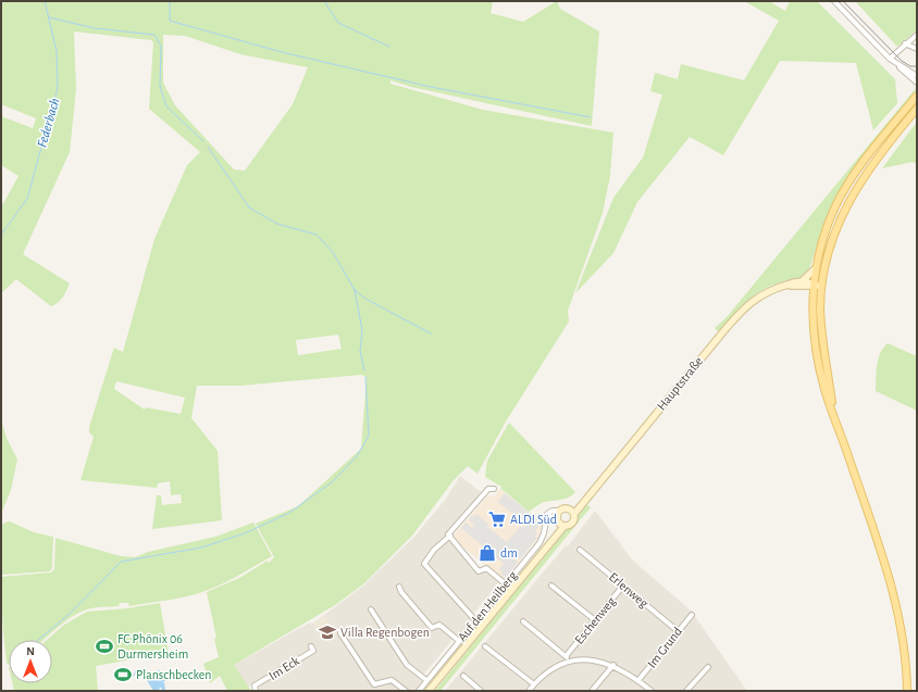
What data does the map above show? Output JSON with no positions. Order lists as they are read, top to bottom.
{
  "streets": {
    "street": [
      "Hauptstraße",
      "Erlenweg",
      "Auf den Heilberg",
      "Eschenweg",
      "Im Grund",
      "Im Eck"
    ]
  },
  "crossings": [
    ["Erlenweg", "Eschenweg"],
    ["Erlenweg", "Im Grund"]
  ],
  "water": ["Federbach"],
  "places": {
    "supermarket": ["ALDI Süd"],
    "shop": ["dm"],
    "school or university": ["Villa Regenbogen"],
    "sports": ["FC Phönix 06 Durmersheim", "Planschbecken"]
  },
  "north": "top"
}
